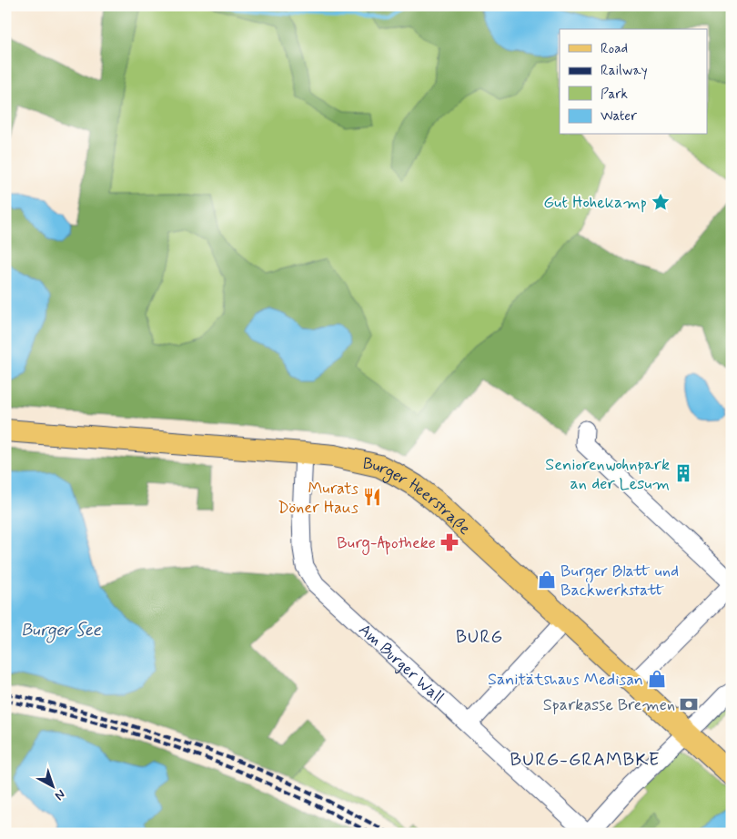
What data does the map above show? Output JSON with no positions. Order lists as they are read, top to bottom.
{
  "streets": {
    "main road": ["Burger Heerstraße"],
    "street": ["Am Burger Wall"]
  },
  "crossings": [
    ["Burger Heerstraße", "Am Burger Wall"]
  ],
  "districts": ["BURG", "BURG-GRAMBKE"],
  "water": ["Burger See"],
  "places": {
    "place": ["Gut Hohekamp"],
    "building": ["Seniorenwohnpark an der Lesum"],
    "restaurant": ["Murats Döner Haus"],
    "pharmacy": ["Burg-Apotheke"],
    "shop": ["Burger Blatt und Backwerkstatt", "Sanitätshaus Medisan"],
    "bank": ["Sparkasse Bremen"]
  },
  "legend": [
    "Road",
    "Railway",
    "Park",
    "Water"
  ],
  "north": "bottom right"
}
